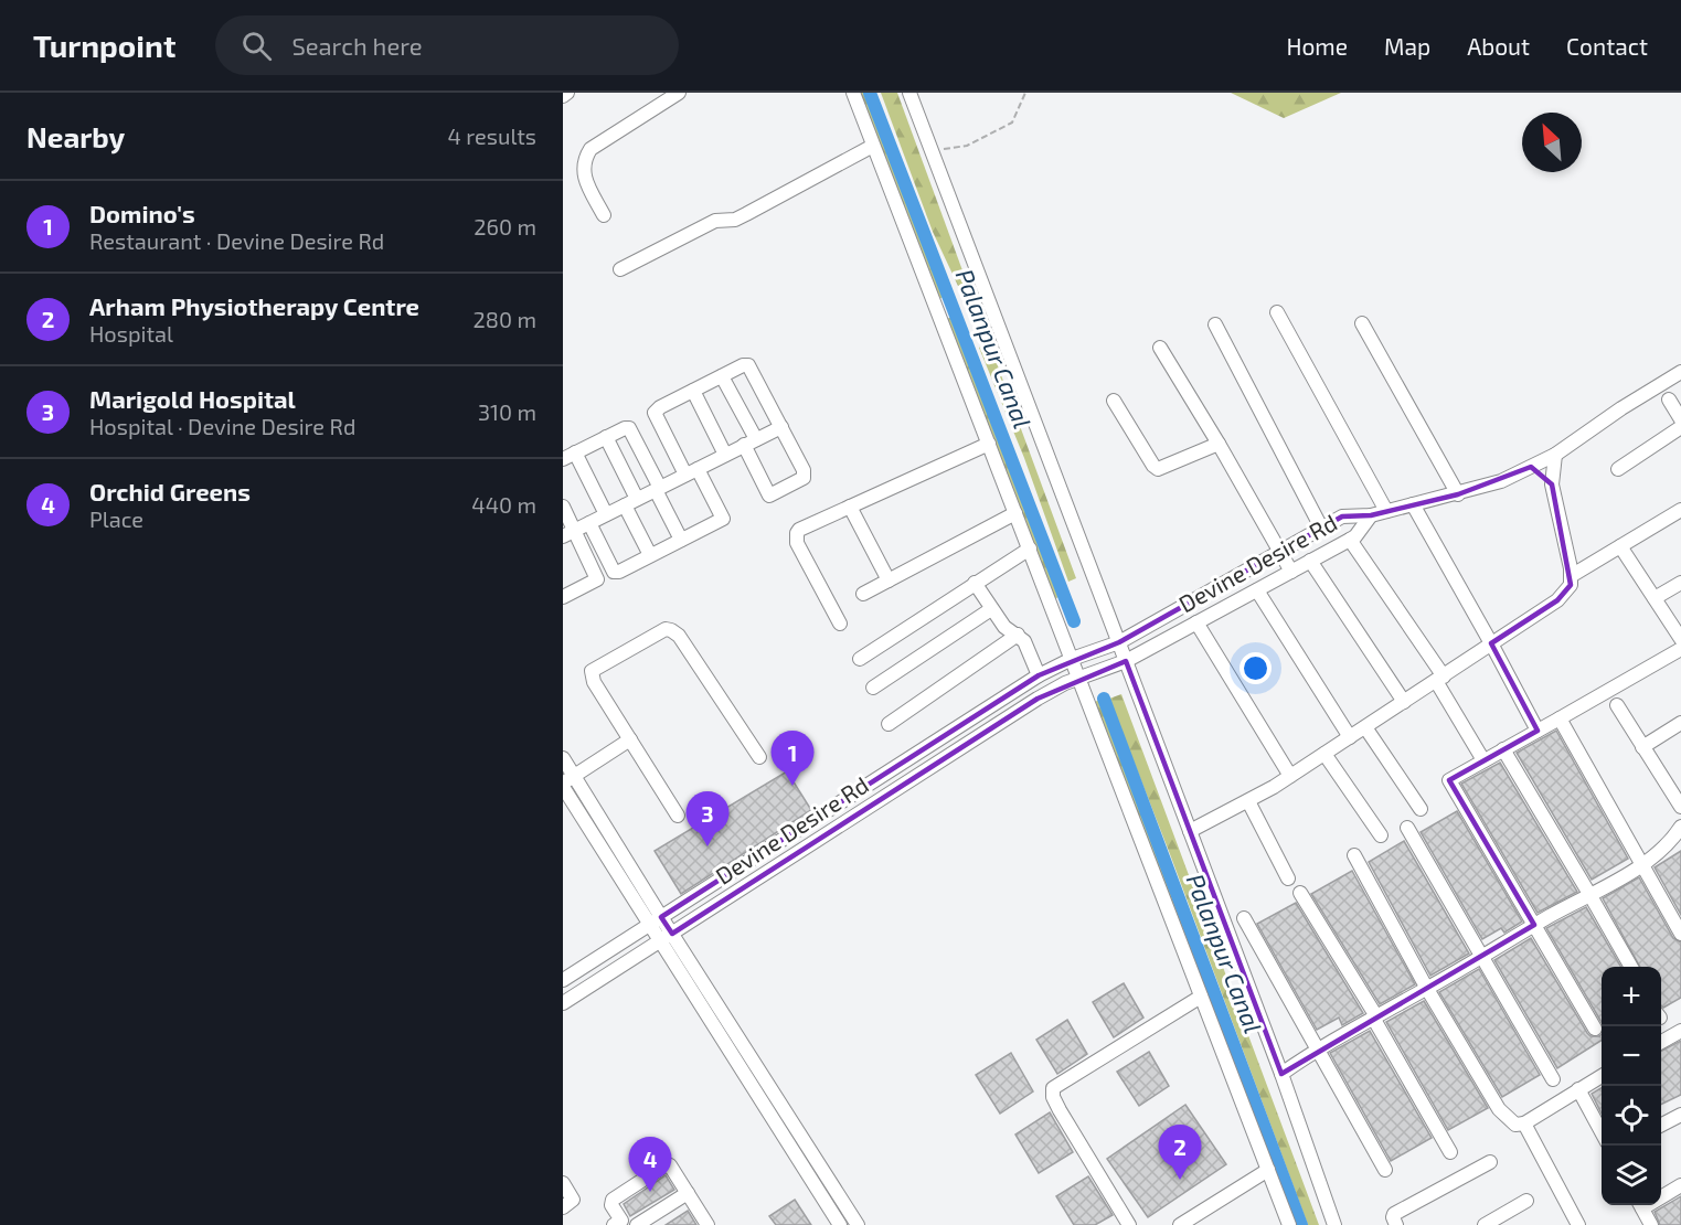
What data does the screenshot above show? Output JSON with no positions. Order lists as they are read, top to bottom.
{
  "streets": {
    "street": ["Devine Desire Rd"]
  },
  "water": ["Palanpur Canal"],
  "north": "top left",
  "page": {
    "header": "Turnpoint",
    "search": "Search here",
    "nav": [
      "Home",
      "Map",
      "About",
      "Contact"
    ],
    "heading": ["Nearby", "4 results"],
    "list": [
      {
        "mark": "1",
        "name": "Domino's",
        "note": "Restaurant · Devine Desire Rd",
        "value": "260 m"
      },
      {
        "mark": "2",
        "name": "Arham Physiotherapy Centre",
        "note": "Hospital",
        "value": "280 m"
      },
      {
        "mark": "3",
        "name": "Marigold Hospital",
        "note": "Hospital · Devine Desire Rd",
        "value": "310 m"
      },
      {
        "mark": "4",
        "name": "Orchid Greens",
        "note": "Place",
        "value": "440 m"
      }
    ],
    "pins": [
      "1",
      "3",
      "2",
      "4"
    ],
    "map_buttons": ["+", "−"]
  }
}
